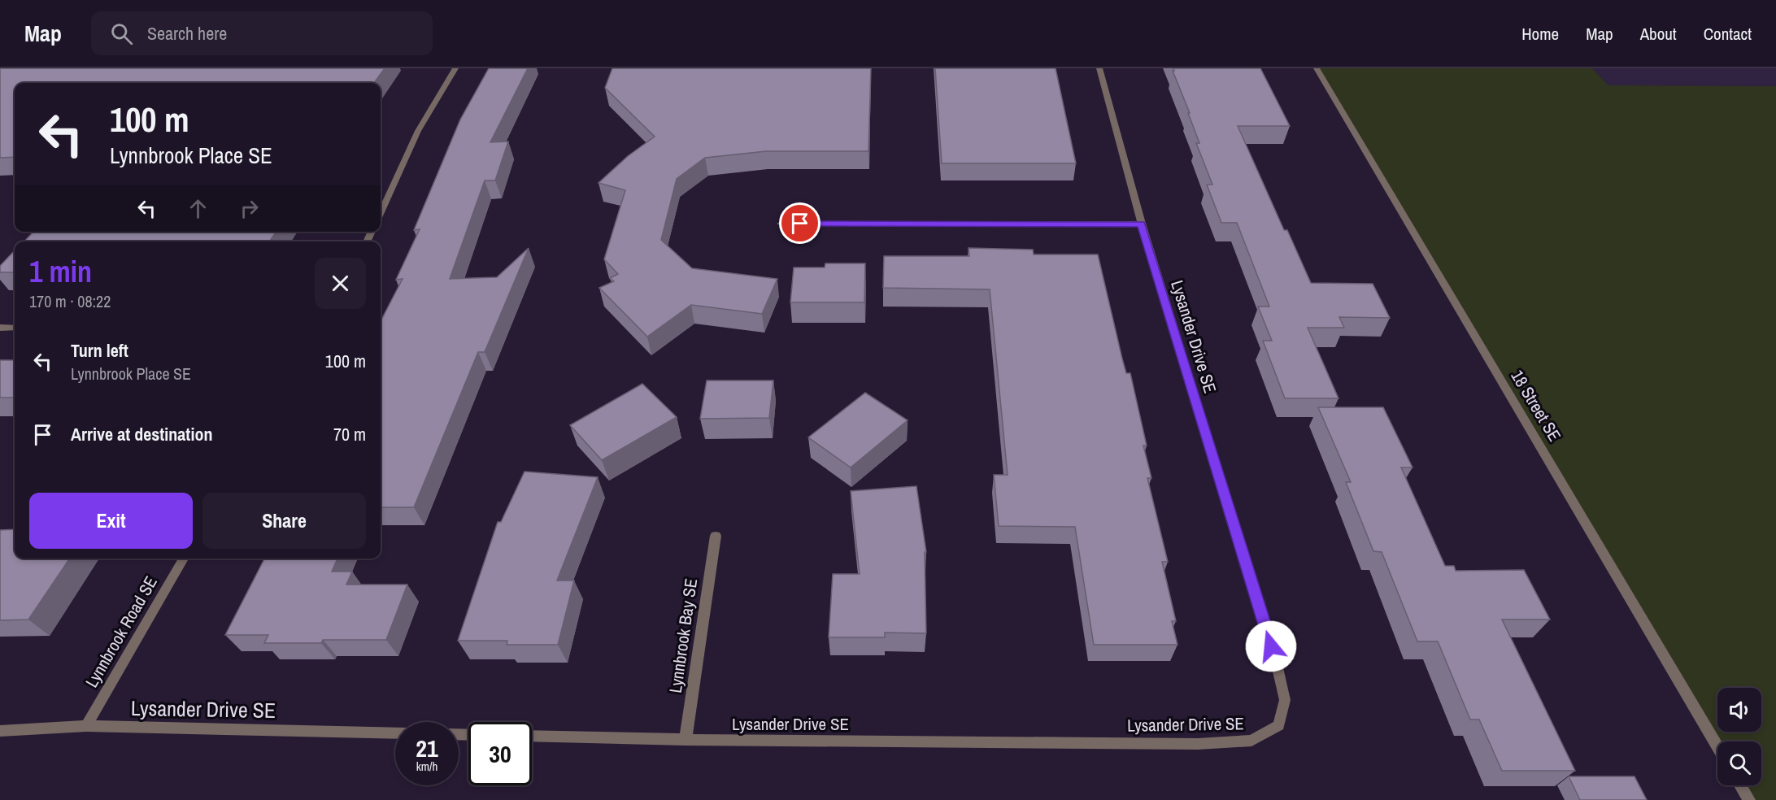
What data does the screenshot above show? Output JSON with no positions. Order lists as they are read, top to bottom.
{
  "streets": {
    "street": [
      "Lysander Drive SE",
      "18 Street SE",
      "Lynnbrook Road SE",
      "Lynnbrook Bay SE"
    ]
  },
  "crossings": [
    ["Lysander Drive SE", "Lynnbrook Road SE"],
    ["Lysander Drive SE", "Lynnbrook Bay SE"]
  ],
  "page": {
    "header": "Map",
    "search": "Search here",
    "nav": [
      "Home",
      "Map",
      "About",
      "Contact"
    ],
    "turn": ["100 m", "Lynnbrook Place SE"],
    "heading": ["1 min", "170 m · 08:22"],
    "list": [
      {
        "name": "Turn left",
        "note": "Lynnbrook Place SE",
        "value": "100 m"
      },
      {
        "name": "Arrive at destination",
        "value": "70 m"
      }
    ],
    "buttons": ["Exit", "Share"],
    "speed": "21 km/h",
    "limit": "30"
  }
}
